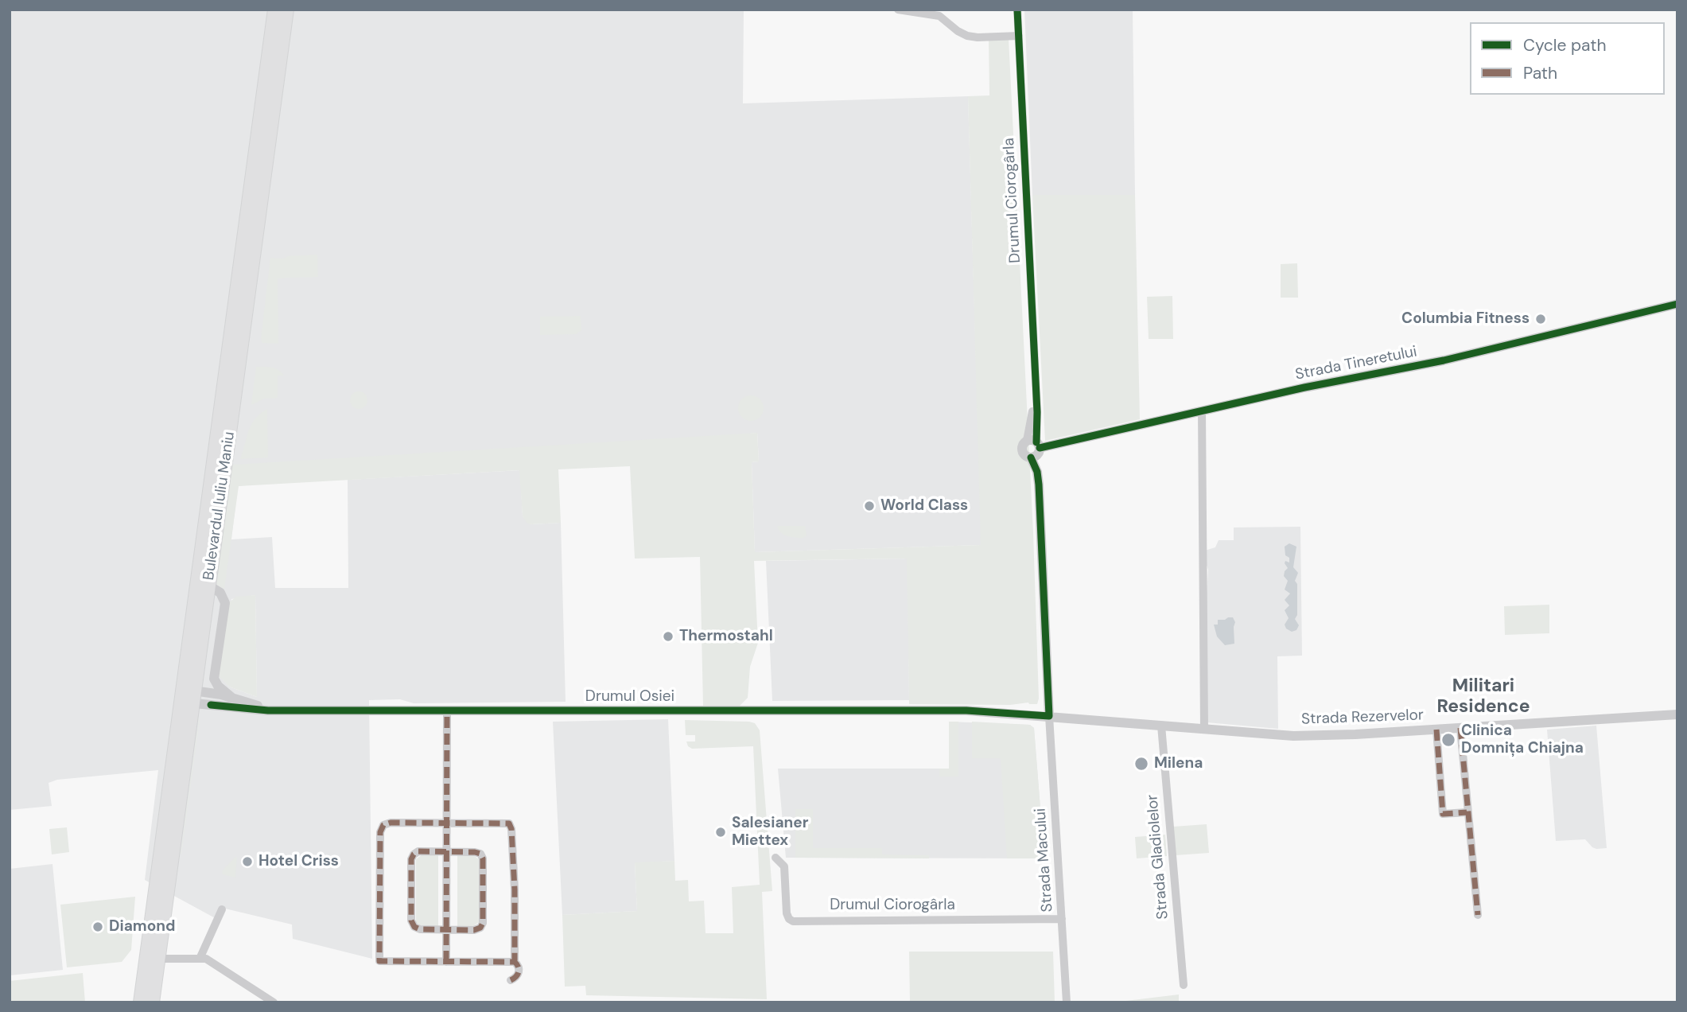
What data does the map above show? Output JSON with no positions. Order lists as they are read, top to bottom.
{
  "streets": {
    "main road": ["Bulevardul Iuliu Maniu"],
    "street": [
      "Drumul Ciorogârla",
      "Strada Tineretului",
      "Drumul Osiei",
      "Strada Rezervelor",
      "Strada Gladiolelor",
      "Strada Macului"
    ]
  },
  "crossings": [
    ["Drumul Ciorogârla", "Strada Tineretului"],
    ["Drumul Ciorogârla", "Strada Macului"],
    ["Bulevardul Iuliu Maniu", "Drumul Osiei"],
    ["Drumul Osiei", "Strada Rezervelor"],
    ["Drumul Osiei", "Strada Macului"],
    ["Strada Rezervelor", "Strada Gladiolelor"],
    ["Strada Rezervelor", "Strada Macului"]
  ],
  "districts": ["Militari Residence"],
  "places": [
    "Columbia Fitness",
    "World Class",
    "Thermostahl",
    "Clinica Domnița Chiajna",
    "Milena",
    "Salesianer Miettex",
    "Hotel Criss",
    "Diamond"
  ],
  "legend": ["Cycle path", "Path"]
}
